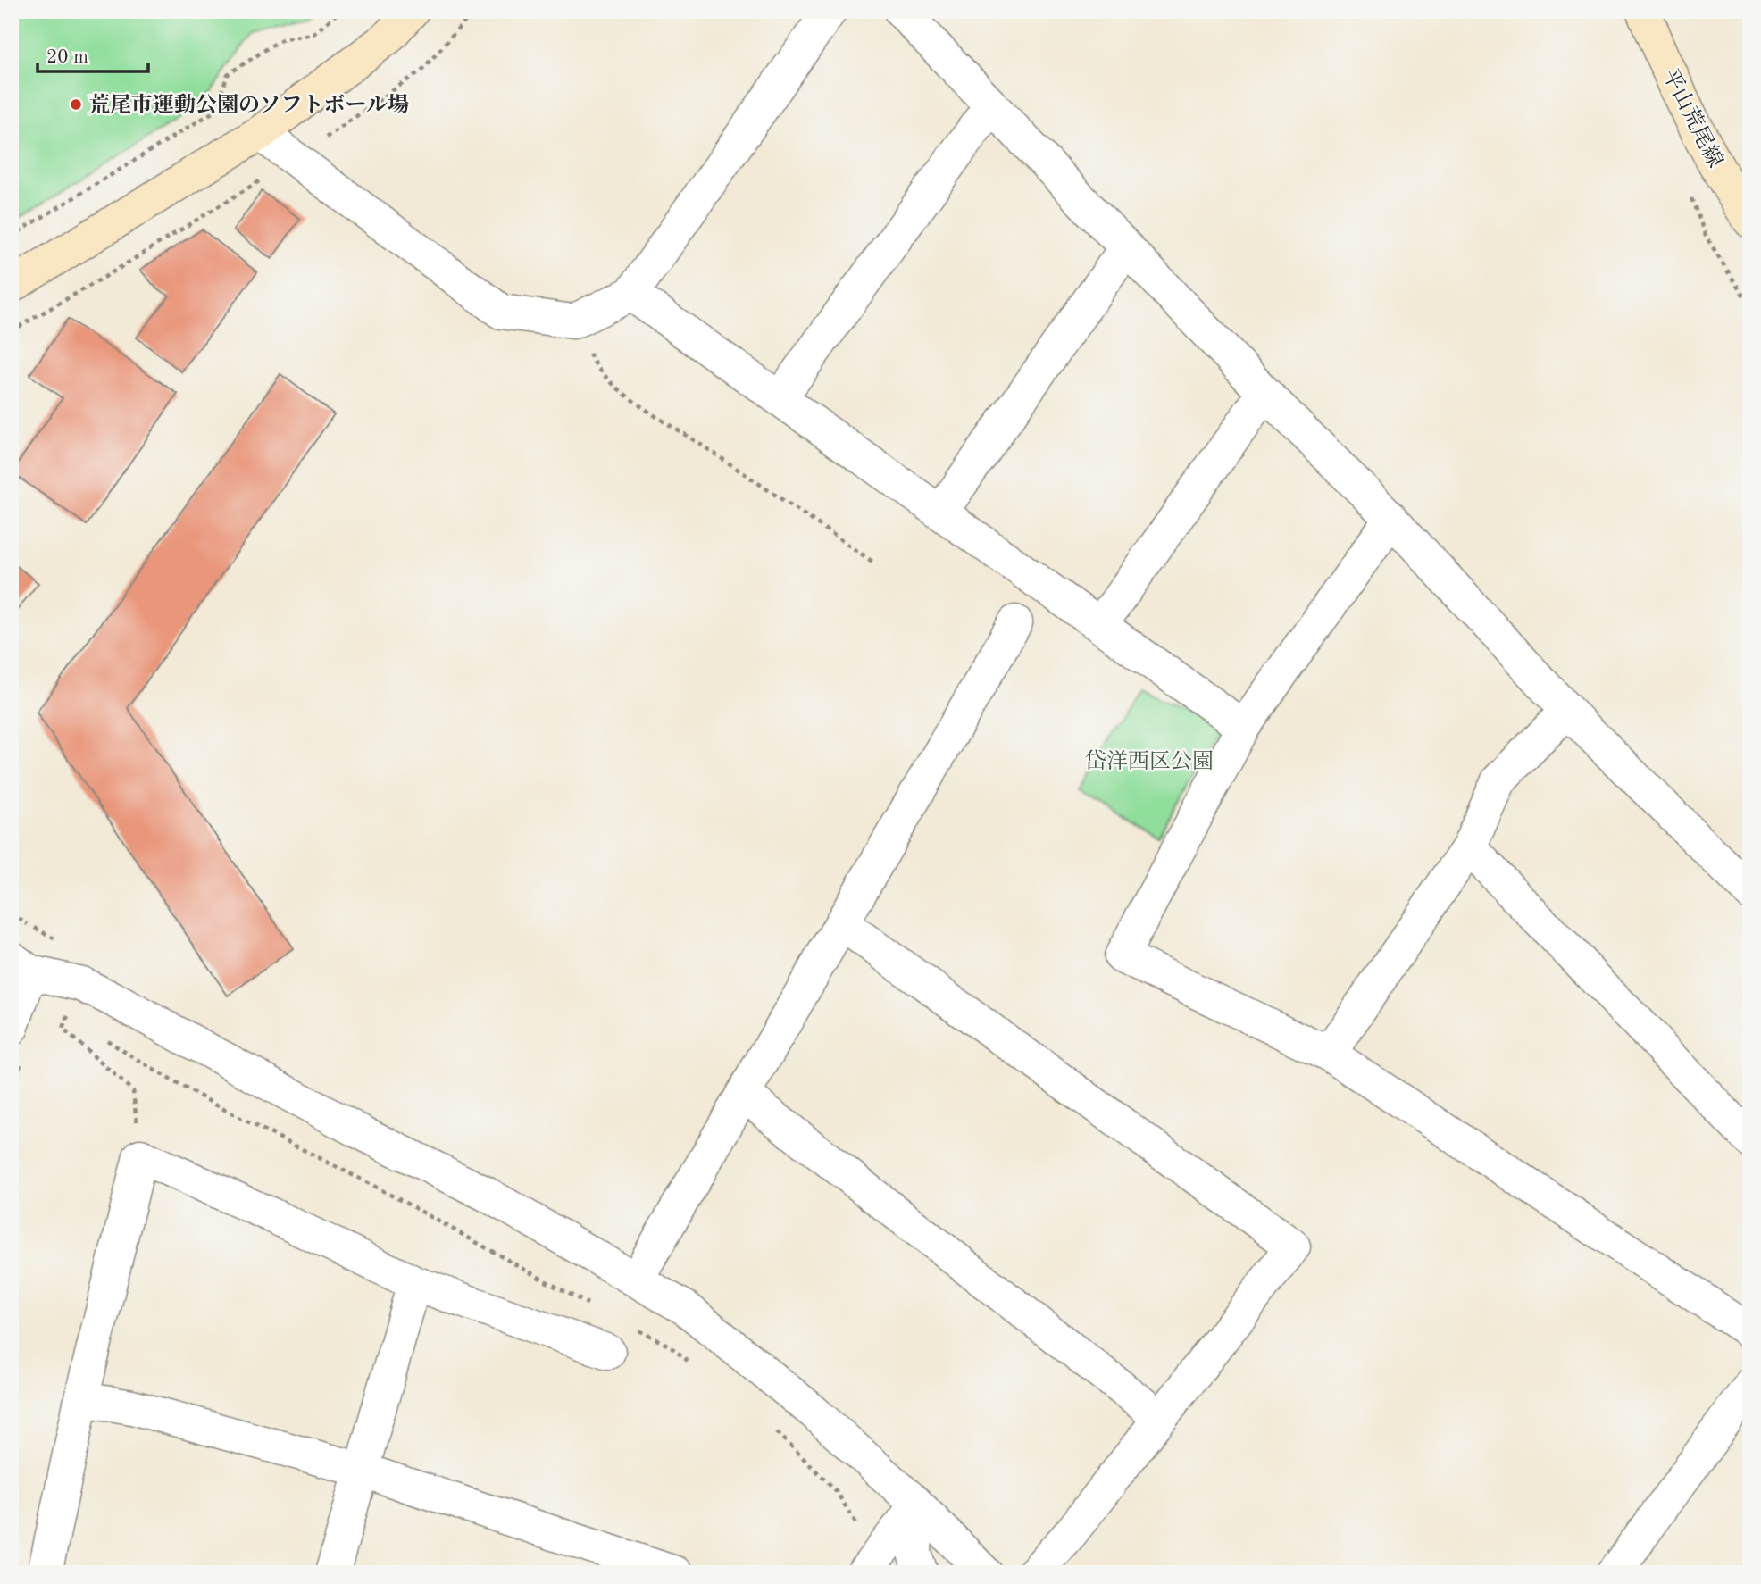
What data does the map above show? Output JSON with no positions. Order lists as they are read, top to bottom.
{
  "streets": {
    "street": ["平山荒尾線"]
  },
  "parks": ["岱洋西区公園"],
  "places": ["荒尾市運動公園のソフトボール場"],
  "scale_bar": "20 m"
}
